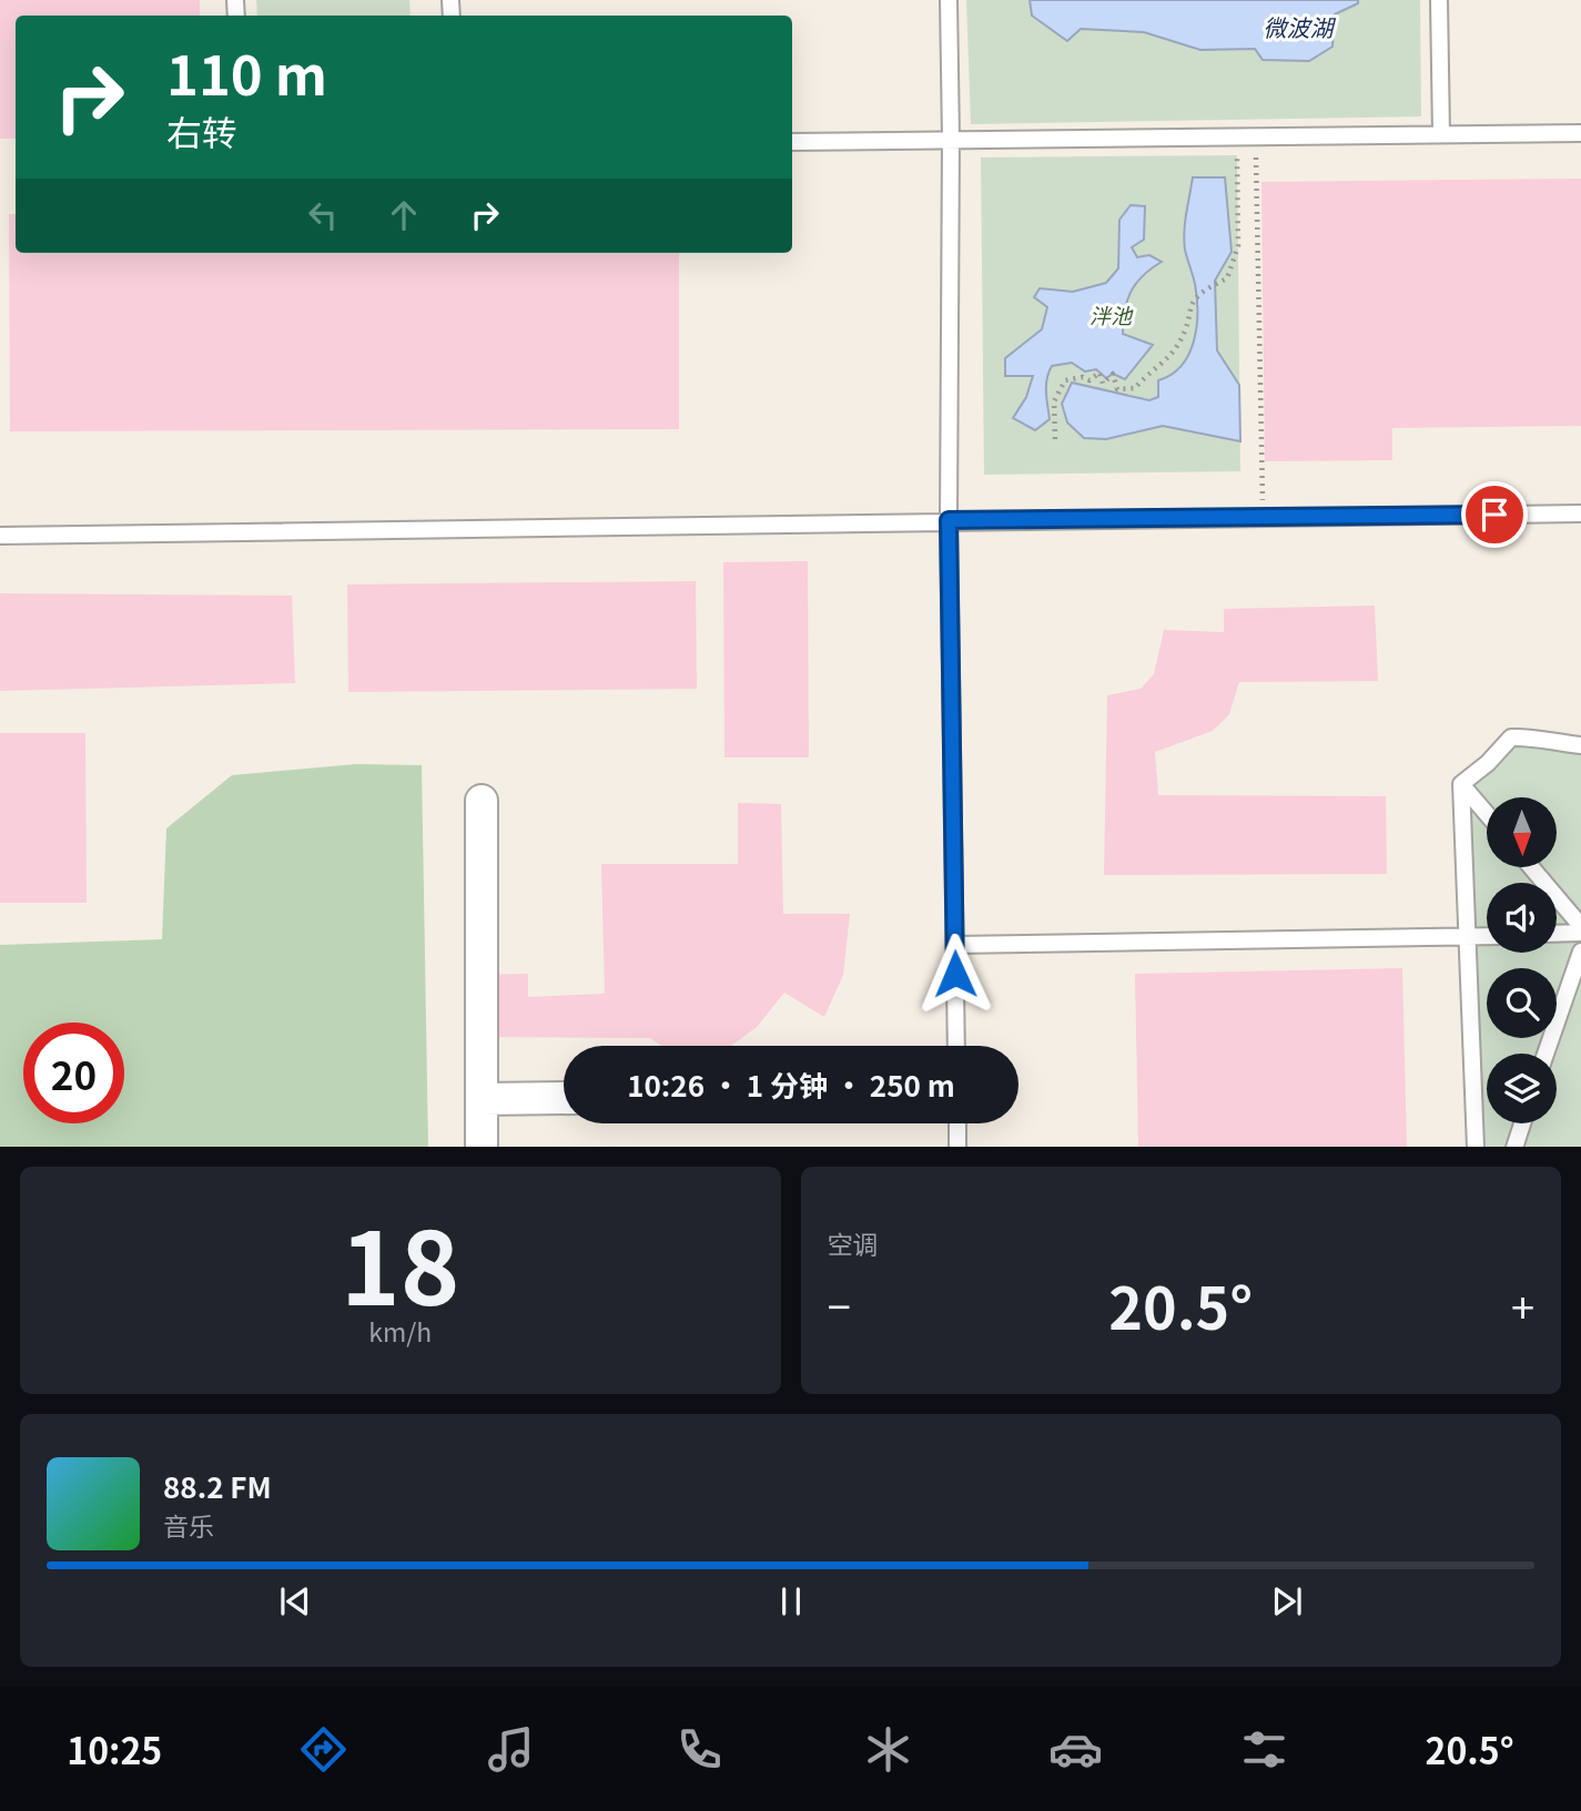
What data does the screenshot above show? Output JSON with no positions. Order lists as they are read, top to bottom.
{
  "water": ["微波湖"],
  "parks": ["泮池"],
  "north": "bottom",
  "page": {
    "turn": ["110 m", "右转"],
    "limit": "20",
    "trip": "10:26 · 1 分钟 · 250 m",
    "tile": [
      ["18", "km/h"],
      "空调"
    ],
    "heat": ["−", "20.5°", "+"],
    "song": ["88.2 FM", "音乐"],
    "tabs": ["10:25", "20.5°"]
  }
}
